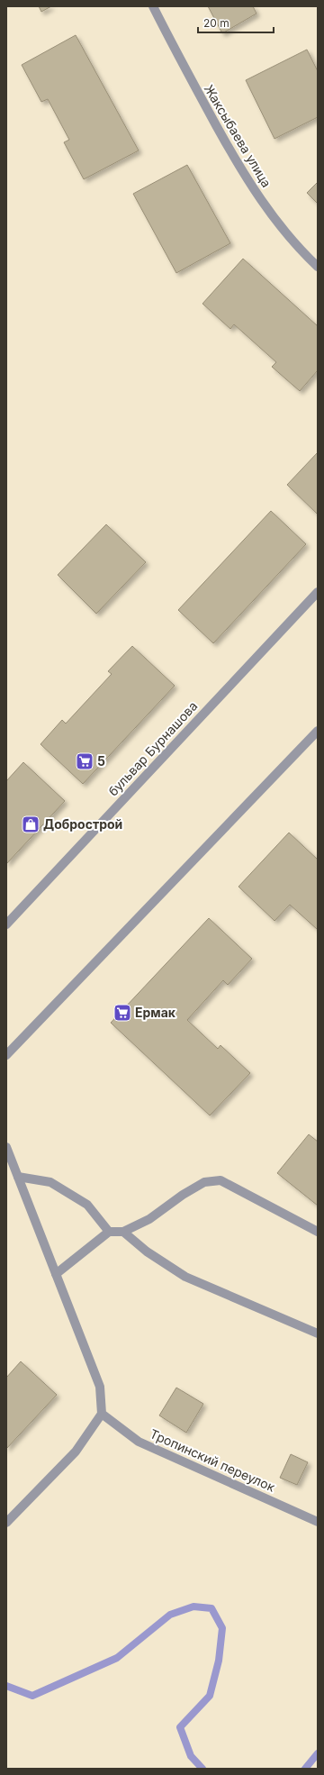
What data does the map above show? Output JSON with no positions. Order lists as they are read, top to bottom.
{
  "streets": {
    "street": ["Жаксыбаева улица", "бульвар Бурнашова", "Тропинский переулок"]
  },
  "places": {
    "supermarket": ["5", "Ермак"],
    "shop": ["Добрострой"]
  },
  "scale_bar": "20 m"
}
